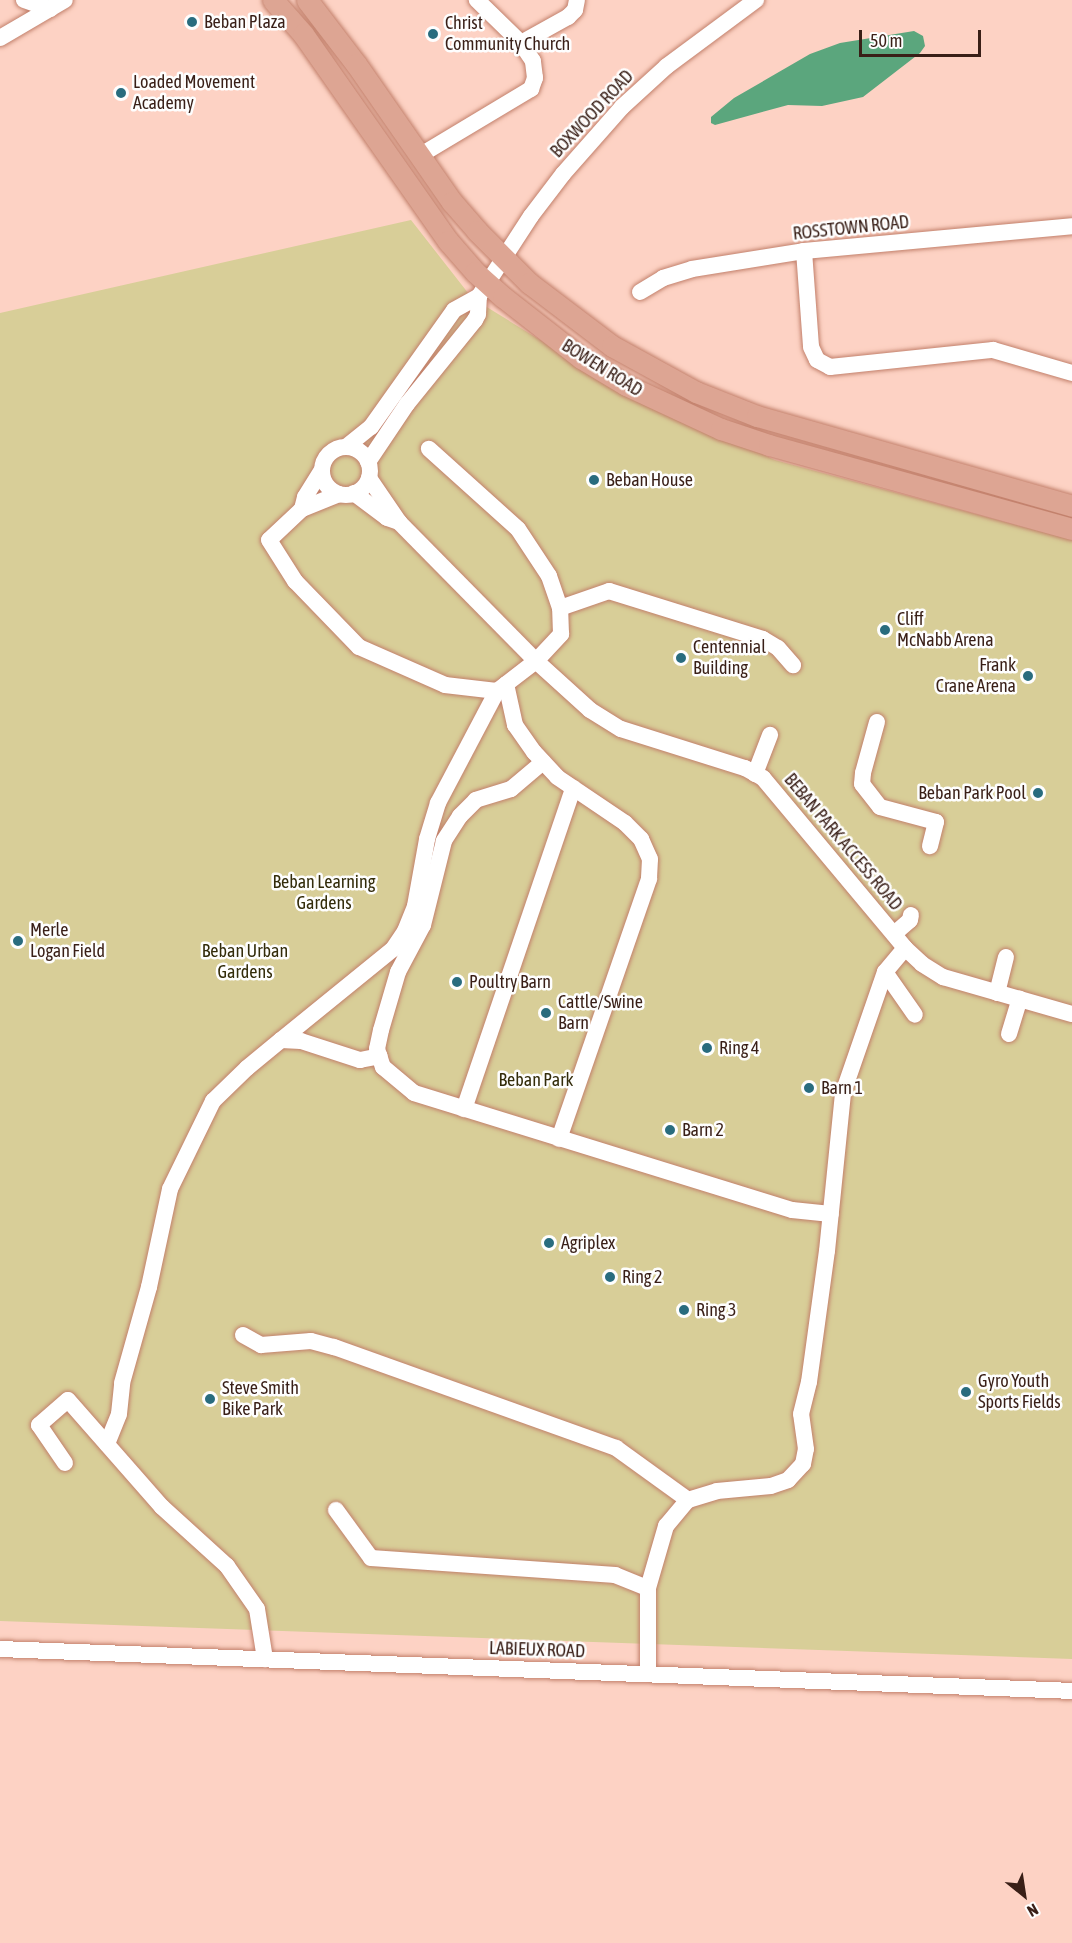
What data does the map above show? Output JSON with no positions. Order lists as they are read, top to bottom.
{
  "streets": {
    "main road": ["BOWEN ROAD"],
    "street": [
      "BOXWOOD ROAD",
      "ROSSTOWN ROAD",
      "BEBAN PARK ACCESS ROAD",
      "LABIEUX ROAD"
    ]
  },
  "crossings": [
    ["BOXWOOD ROAD", "BOWEN ROAD"]
  ],
  "parks": ["Beban Learning Gardens", "Beban Urban Gardens", "Beban Park"],
  "places": [
    "Beban Plaza",
    "Christ Community Church",
    "Loaded Movement Academy",
    "Beban House",
    "Cliff McNabb Arena",
    "Centennial Building",
    "Frank Crane Arena",
    "Beban Park Pool",
    "Merle Logan Field",
    "Poultry Barn",
    "Cattle/Swine Barn",
    "Ring 4",
    "Barn 1",
    "Barn 2",
    "Agriplex",
    "Ring 2",
    "Ring 3",
    "Gyro Youth Sports Fields",
    "Steve Smith Bike Park"
  ],
  "scale_bar": "50 m",
  "north": "bottom right"
}
